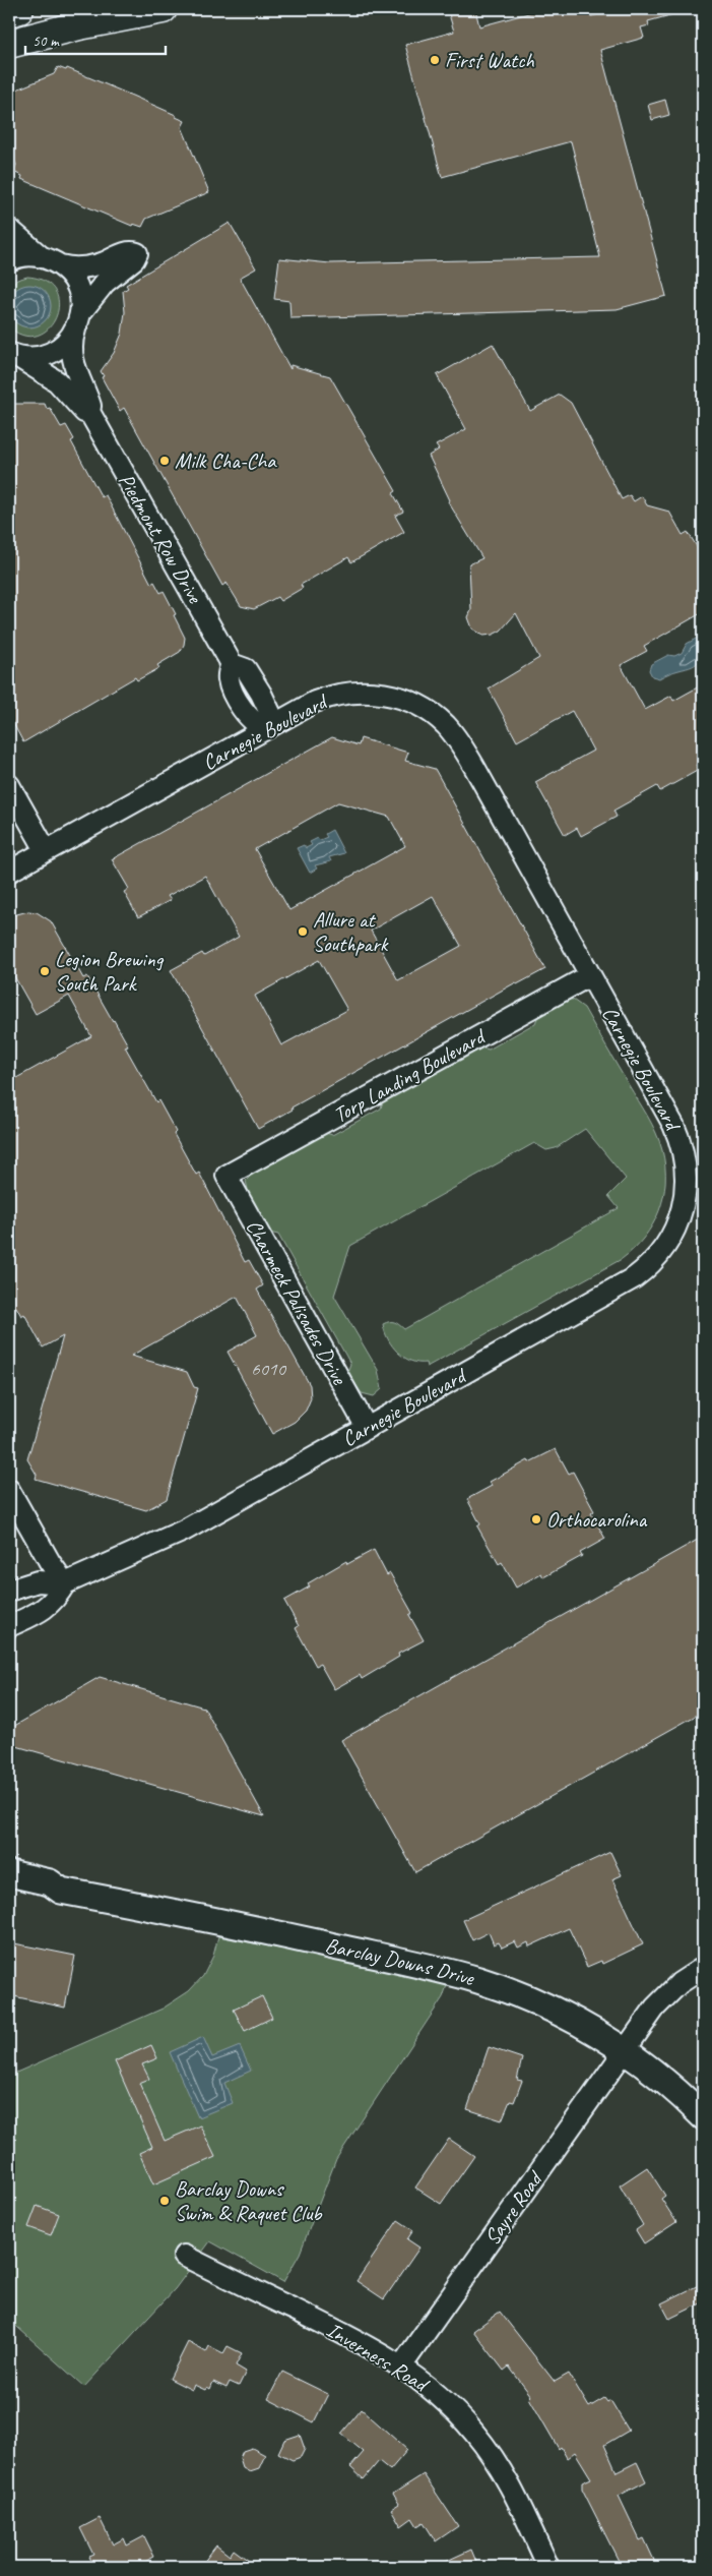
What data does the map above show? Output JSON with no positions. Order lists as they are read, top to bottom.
{
  "streets": {
    "street": [
      "Piedmont Row Drive",
      "Carnegie Boulevard",
      "Torp Landing Boulevard",
      "Charmeck Palisades Drive",
      "Barclay Downs Drive",
      "Sayre Road",
      "Inverness Road"
    ]
  },
  "crossings": [
    ["Piedmont Row Drive", "Carnegie Boulevard"],
    ["Carnegie Boulevard", "Torp Landing Boulevard"],
    ["Carnegie Boulevard", "Charmeck Palisades Drive"],
    ["Torp Landing Boulevard", "Charmeck Palisades Drive"],
    ["Barclay Downs Drive", "Sayre Road"],
    ["Sayre Road", "Inverness Road"]
  ],
  "places": [
    "First Watch",
    "Milk Cha-Cha",
    "Allure at Southpark",
    "Legion Brewing South Park",
    "Orthocarolina",
    "Barclay Downs Swim & Raquet Club"
  ],
  "house_numbers": ["6010"],
  "scale_bar": "50 m"
}
